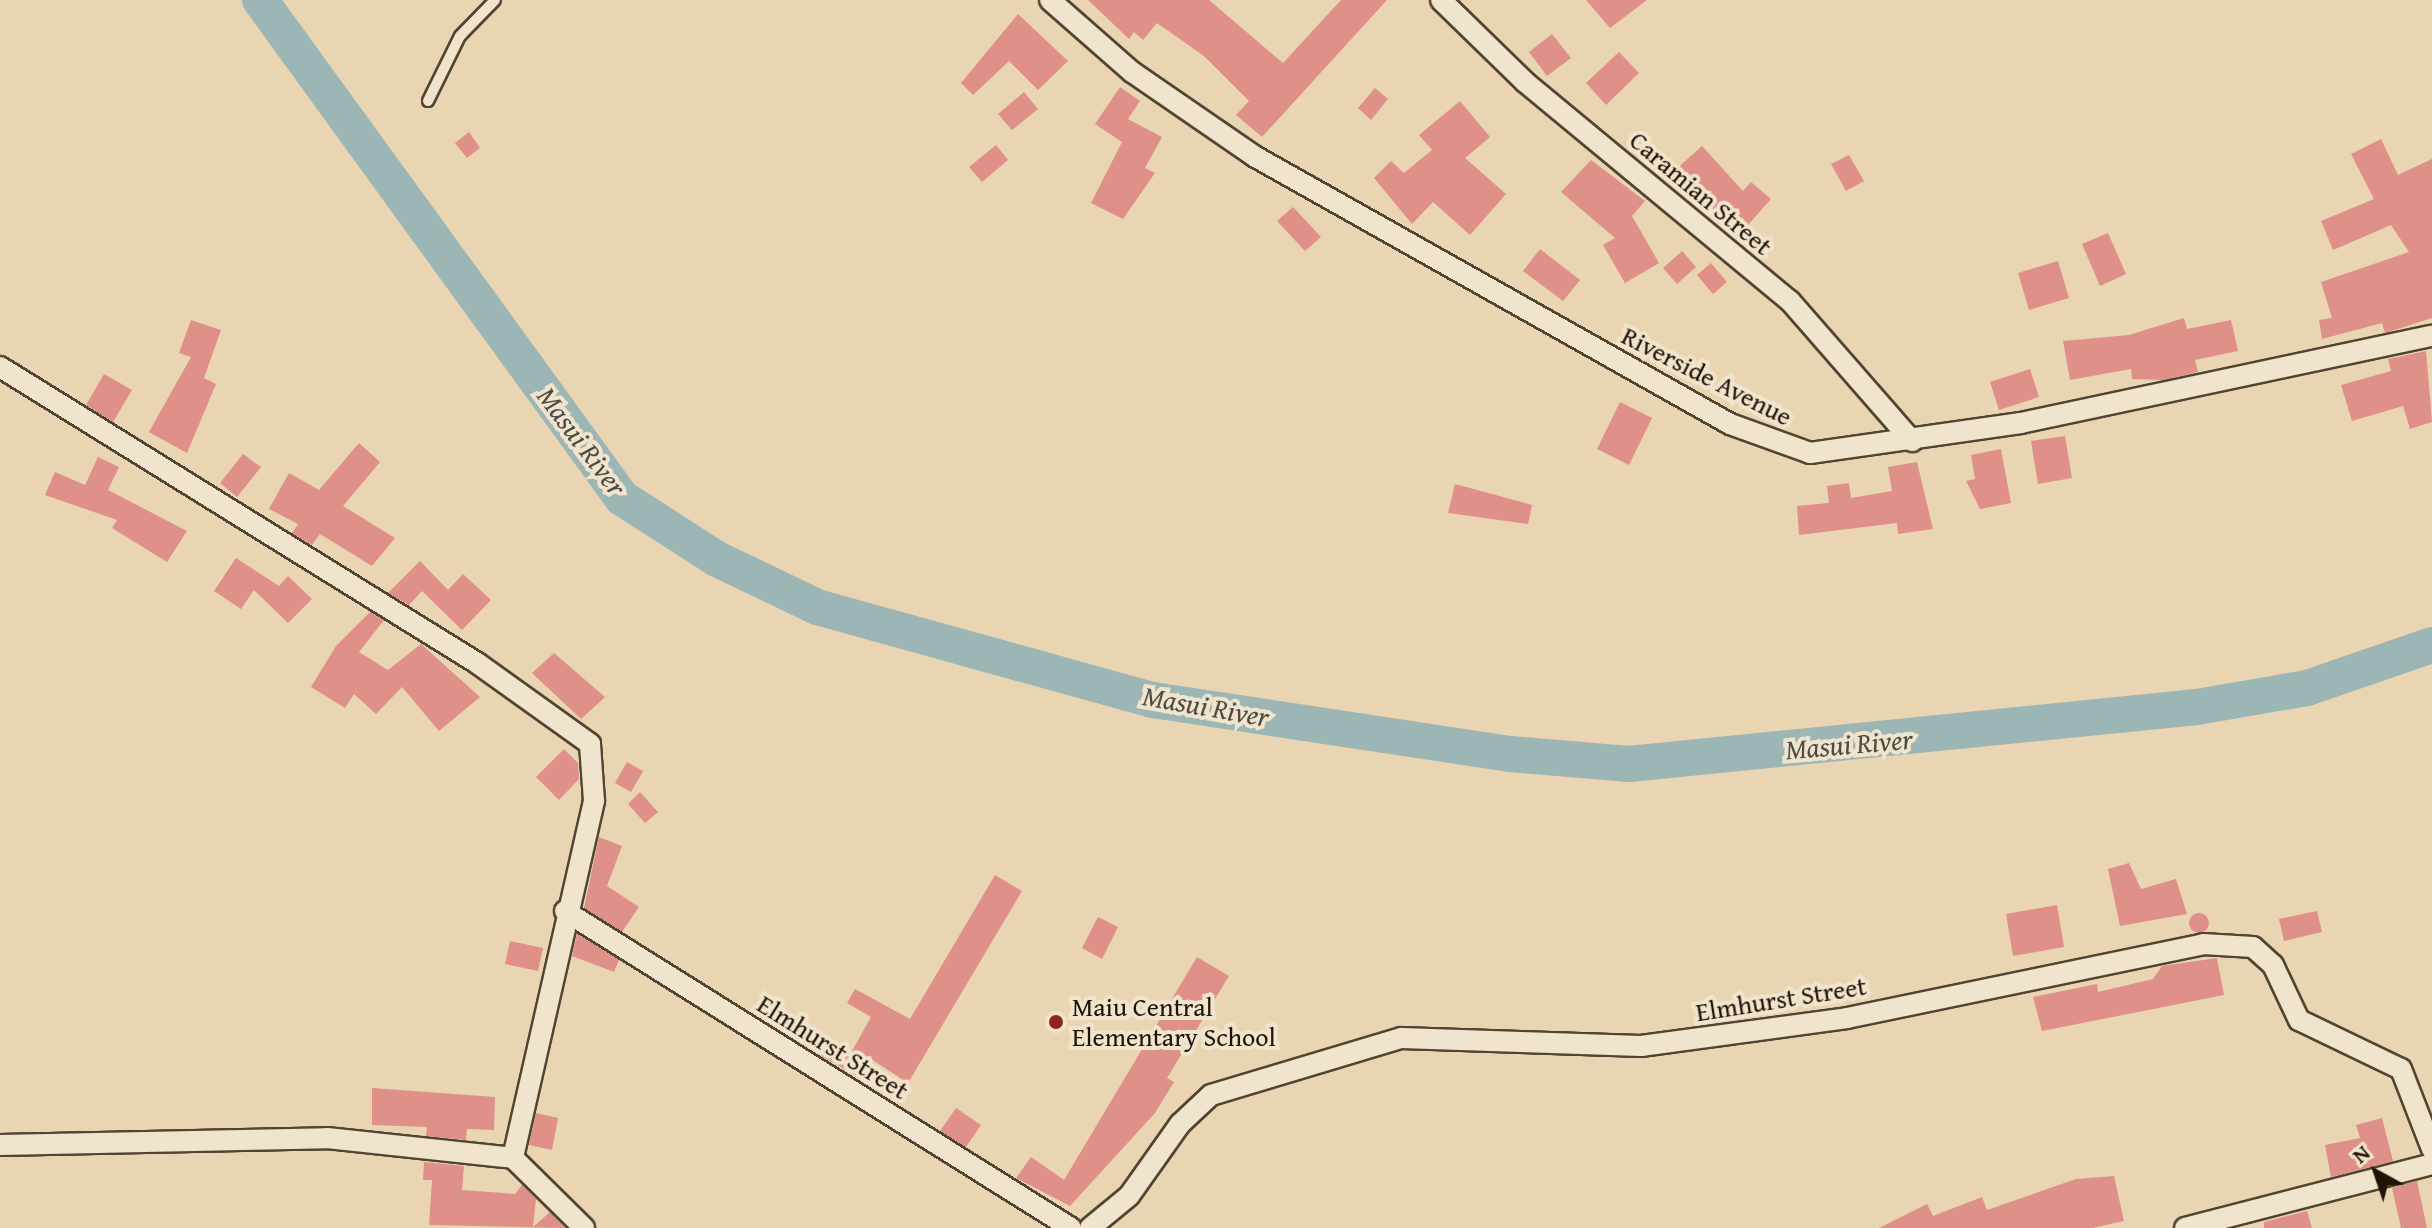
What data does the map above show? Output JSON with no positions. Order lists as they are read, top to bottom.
{
  "streets": {
    "street": ["Caramian Street", "Riverside Avenue", "Elmhurst Street"]
  },
  "crossings": [
    ["Caramian Street", "Riverside Avenue"]
  ],
  "water": ["Masui River"],
  "places": ["Maiu Central Elementary School"],
  "north": "top left"
}
